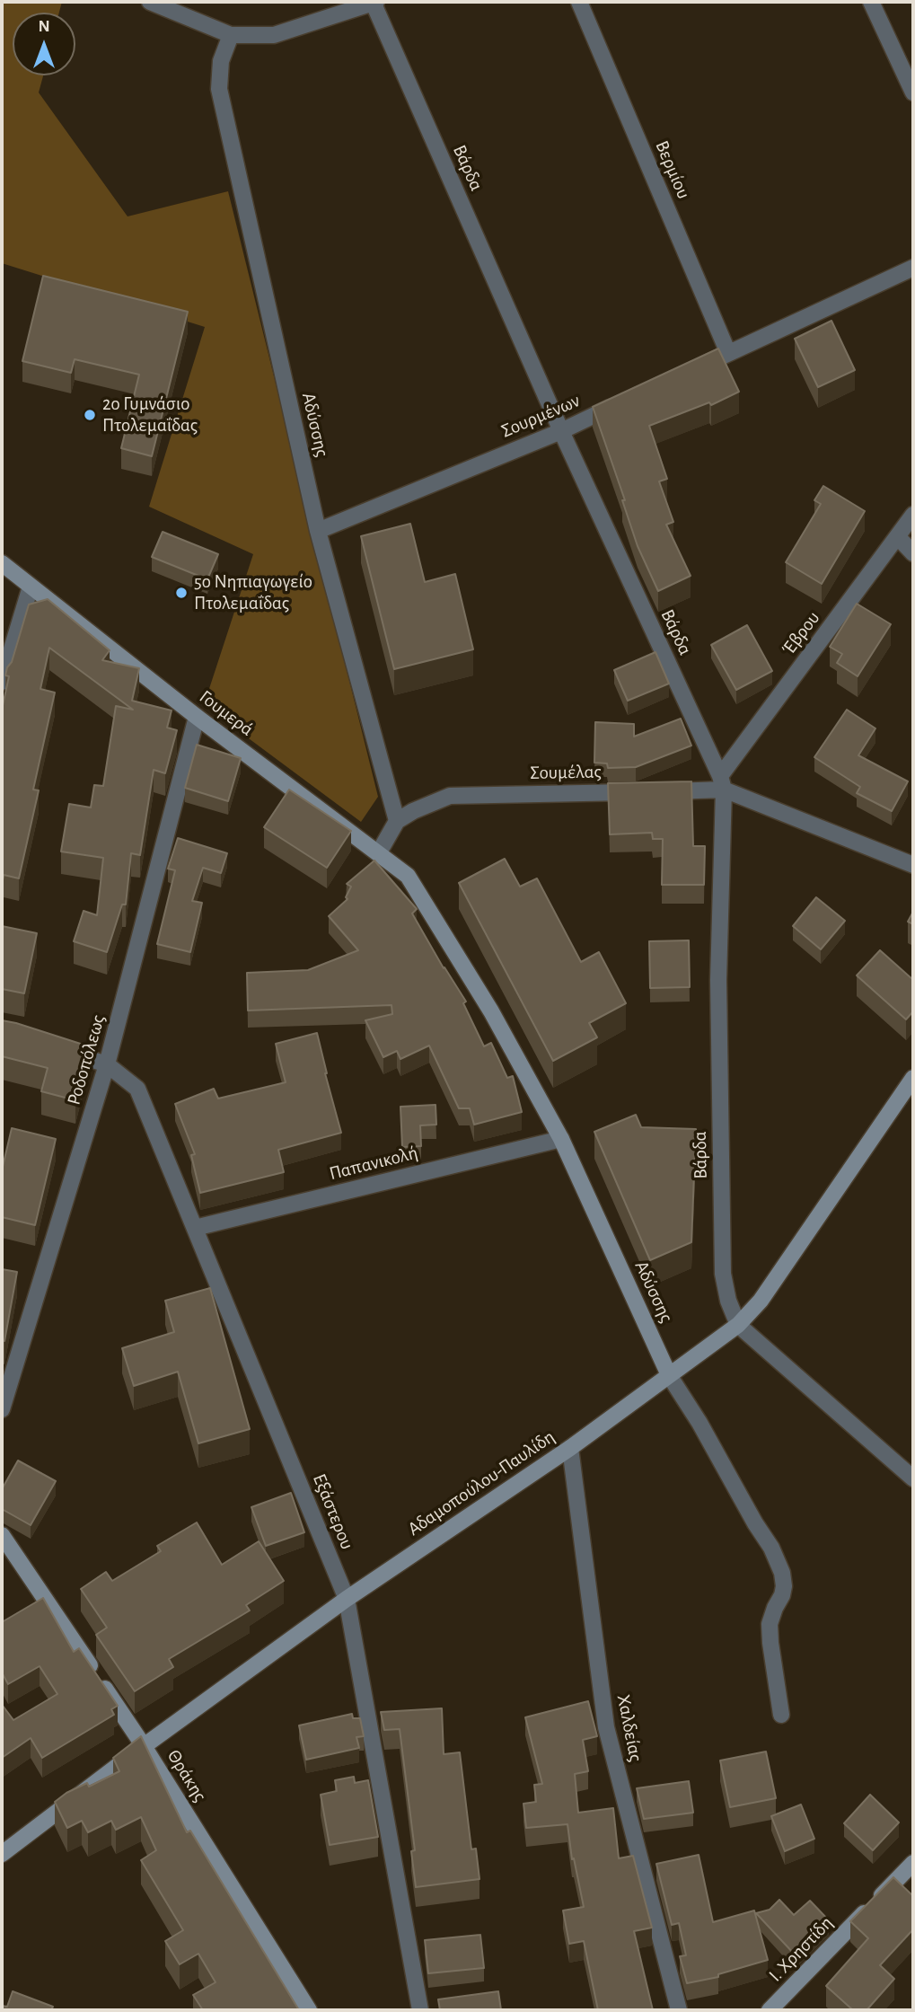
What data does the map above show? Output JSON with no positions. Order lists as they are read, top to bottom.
{
  "streets": {
    "street": [
      "Βάρδα",
      "Βερμίου",
      "Σουρμένων",
      "Αδύσσης",
      "Έβρου",
      "Γουμερά",
      "Σουμέλας",
      "Ροδοπόλεως",
      "Παπανικολή",
      "Αδαμοπούλου-Παυλίδη",
      "Εξάστερου",
      "Χαλδείας",
      "Θράκης",
      "Ι. Χρηστίδη"
    ]
  },
  "crossings": [
    ["Βάρδα", "Σουρμένων"],
    ["Βάρδα", "Έβρου"],
    ["Βάρδα", "Σουμέλας"],
    ["Βάρδα", "Αδαμοπούλου-Παυλίδη"],
    ["Σουρμένων", "Αδύσσης"],
    ["Αδύσσης", "Γουμερά"],
    ["Αδύσσης", "Σουμέλας"],
    ["Αδύσσης", "Παπανικολή"],
    ["Αδύσσης", "Αδαμοπούλου-Παυλίδη"],
    ["Έβρου", "Σουμέλας"],
    ["Γουμερά", "Ροδοπόλεως"],
    ["Ροδοπόλεως", "Εξάστερου"],
    ["Παπανικολή", "Εξάστερου"],
    ["Αδαμοπούλου-Παυλίδη", "Εξάστερου"],
    ["Αδαμοπούλου-Παυλίδη", "Χαλδείας"],
    ["Αδαμοπούλου-Παυλίδη", "Θράκης"]
  ],
  "places": ["2ο Γυμνάσιο Πτολεμαΐδας", "5ο Νηπιαγωγείο Πτολεμαΐδας"],
  "north": "top"
}
